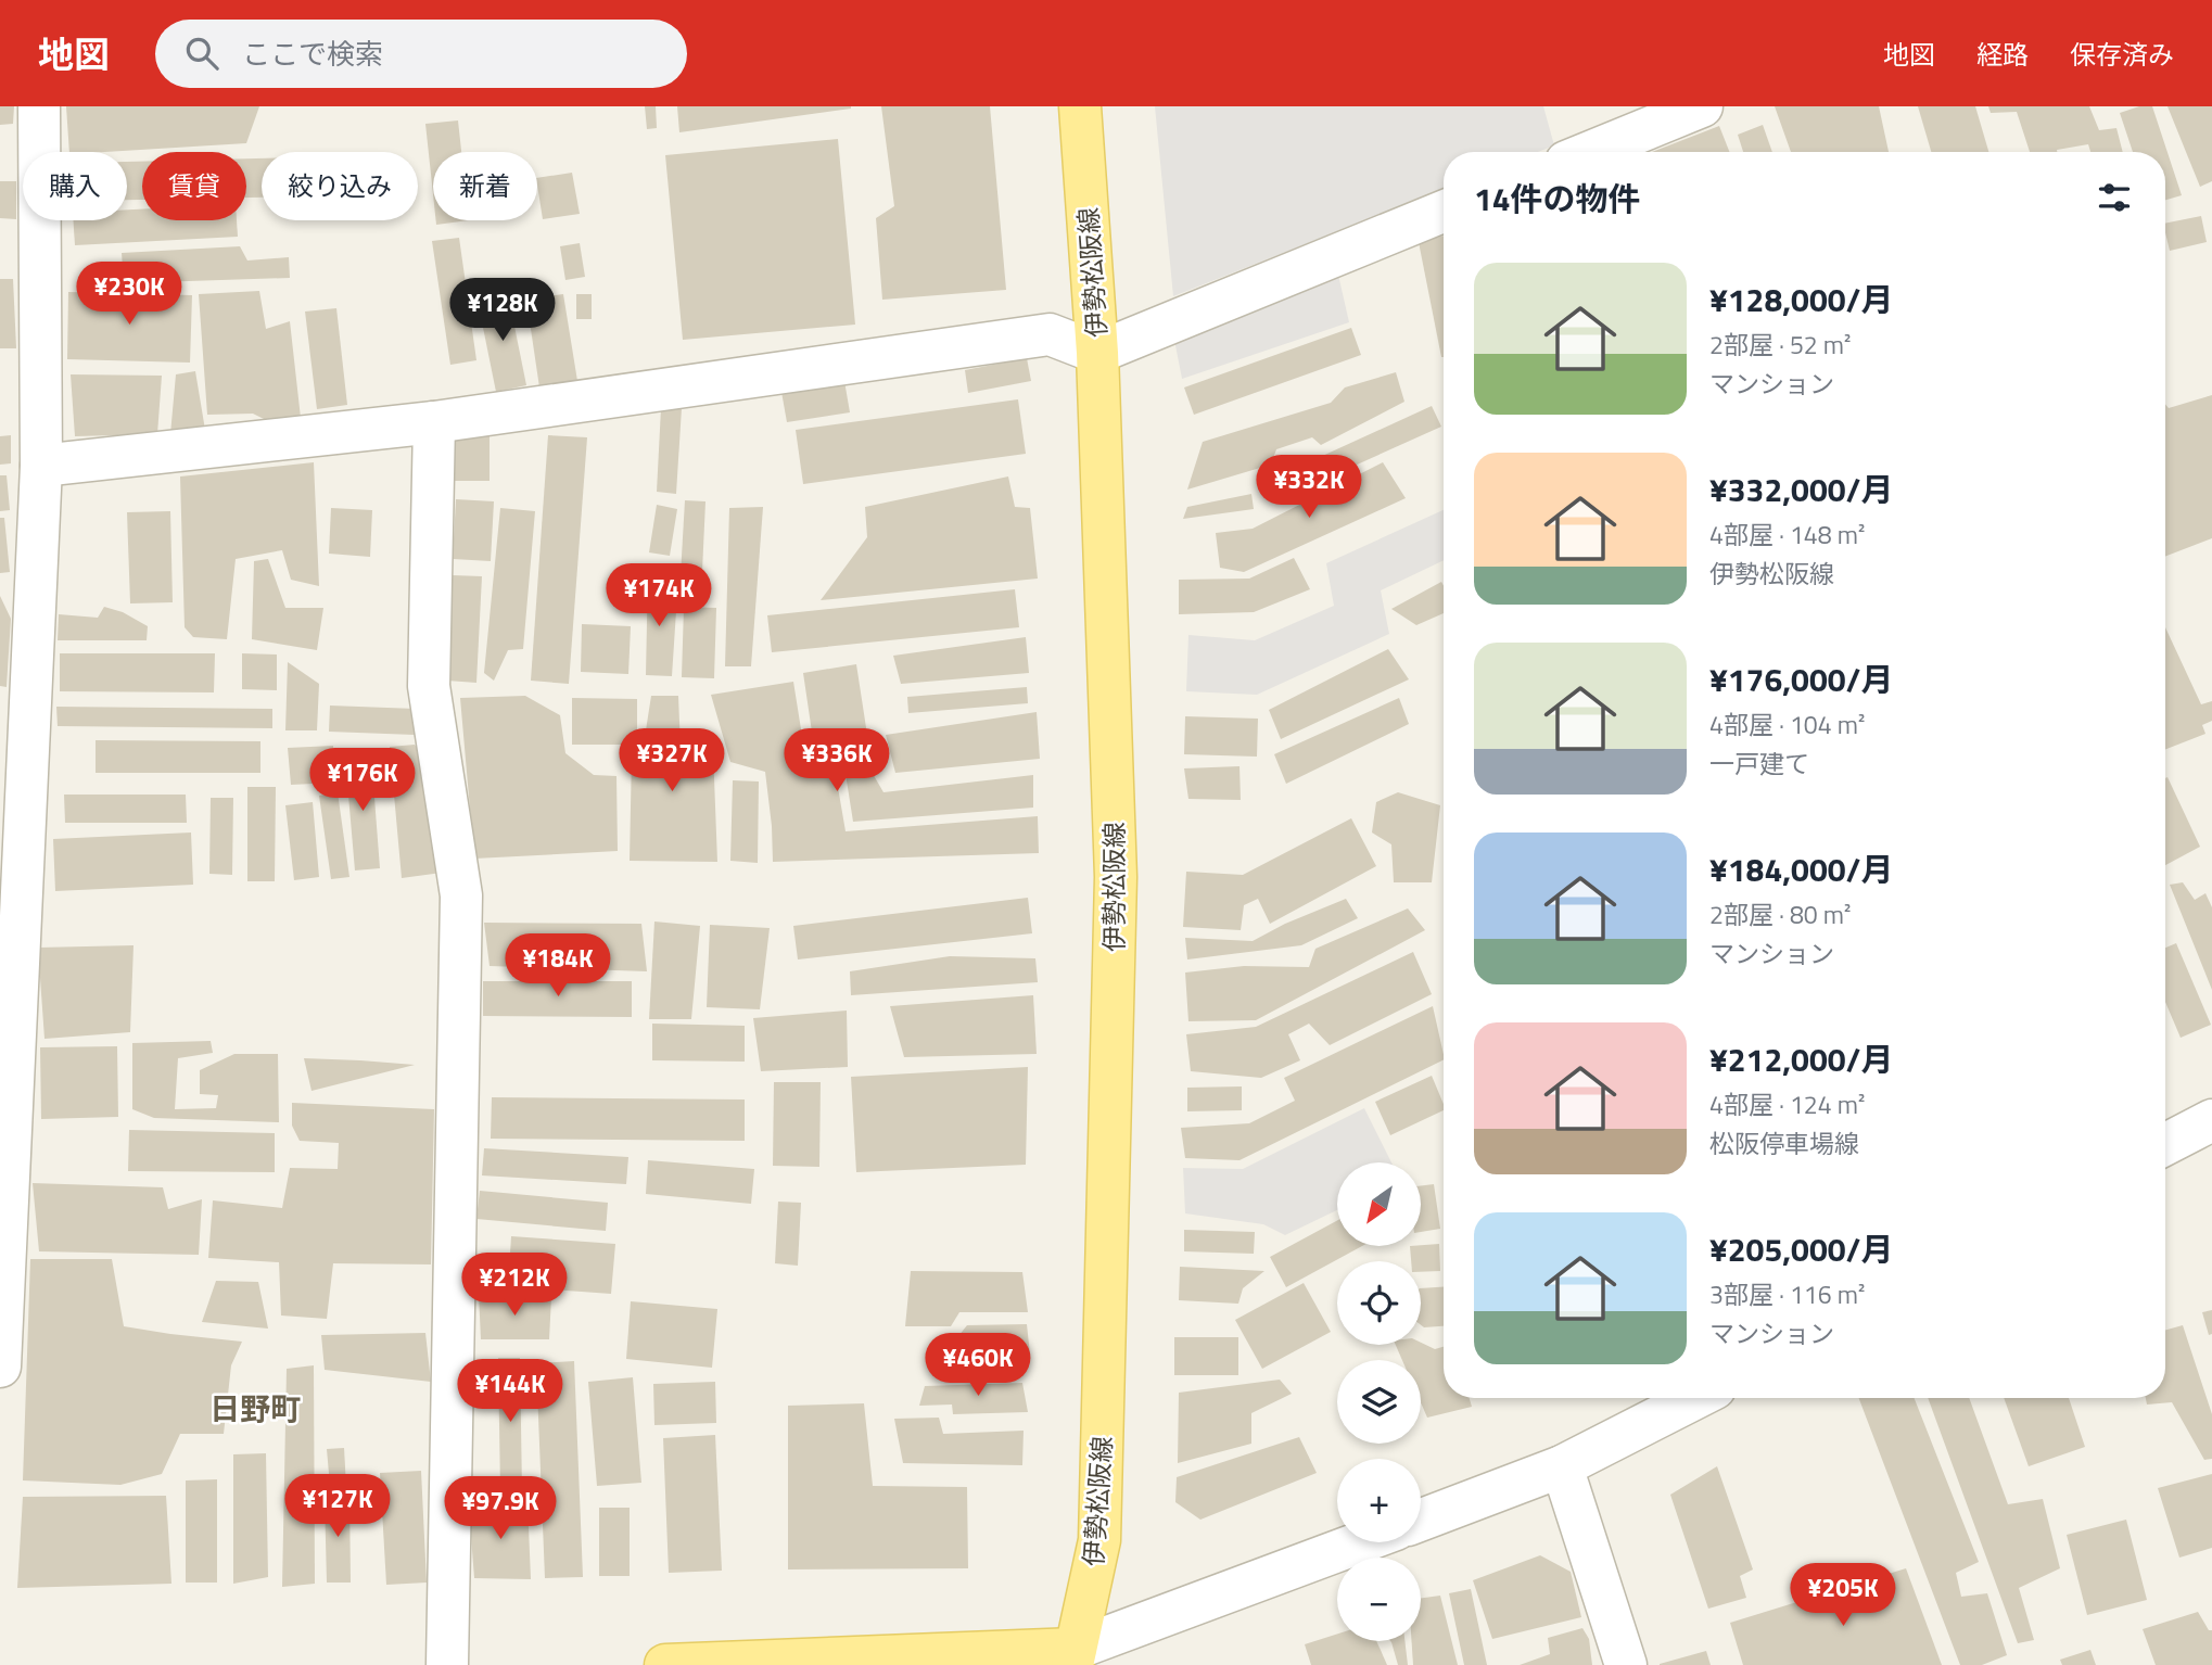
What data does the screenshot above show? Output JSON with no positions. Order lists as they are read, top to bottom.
{
  "streets": {
    "main road": ["伊勢松阪線"]
  },
  "districts": ["日野町"],
  "north": "bottom left",
  "page": {
    "header": "地図",
    "search": "ここで検索",
    "nav": ["地図", "経路", "保存済み"],
    "chip": [
      "購入",
      "賃貸",
      "絞り込み",
      "新着"
    ],
    "heading": "14件の物件",
    "list": [
      {
        "name": "¥128,000/月",
        "note": "2部屋 · 52 m² · マンション"
      },
      {
        "name": "¥332,000/月",
        "note": "4部屋 · 148 m² · 伊勢松阪線"
      },
      {
        "name": "¥176,000/月",
        "note": "4部屋 · 104 m² · 一戸建て"
      },
      {
        "name": "¥184,000/月",
        "note": "2部屋 · 80 m² · マンション"
      },
      {
        "name": "¥212,000/月",
        "note": "4部屋 · 124 m² · 松阪停車場線"
      },
      {
        "name": "¥205,000/月",
        "note": "3部屋 · 116 m² · マンション"
      }
    ],
    "price": [
      "¥230K",
      "¥128K",
      "¥332K",
      "¥174K",
      "¥327K",
      "¥336K",
      "¥176K",
      "¥184K",
      "¥212K",
      "¥460K",
      "¥144K",
      "¥127K",
      "¥97.9K",
      "¥205K"
    ],
    "map_buttons": ["+", "−"]
  }
}
